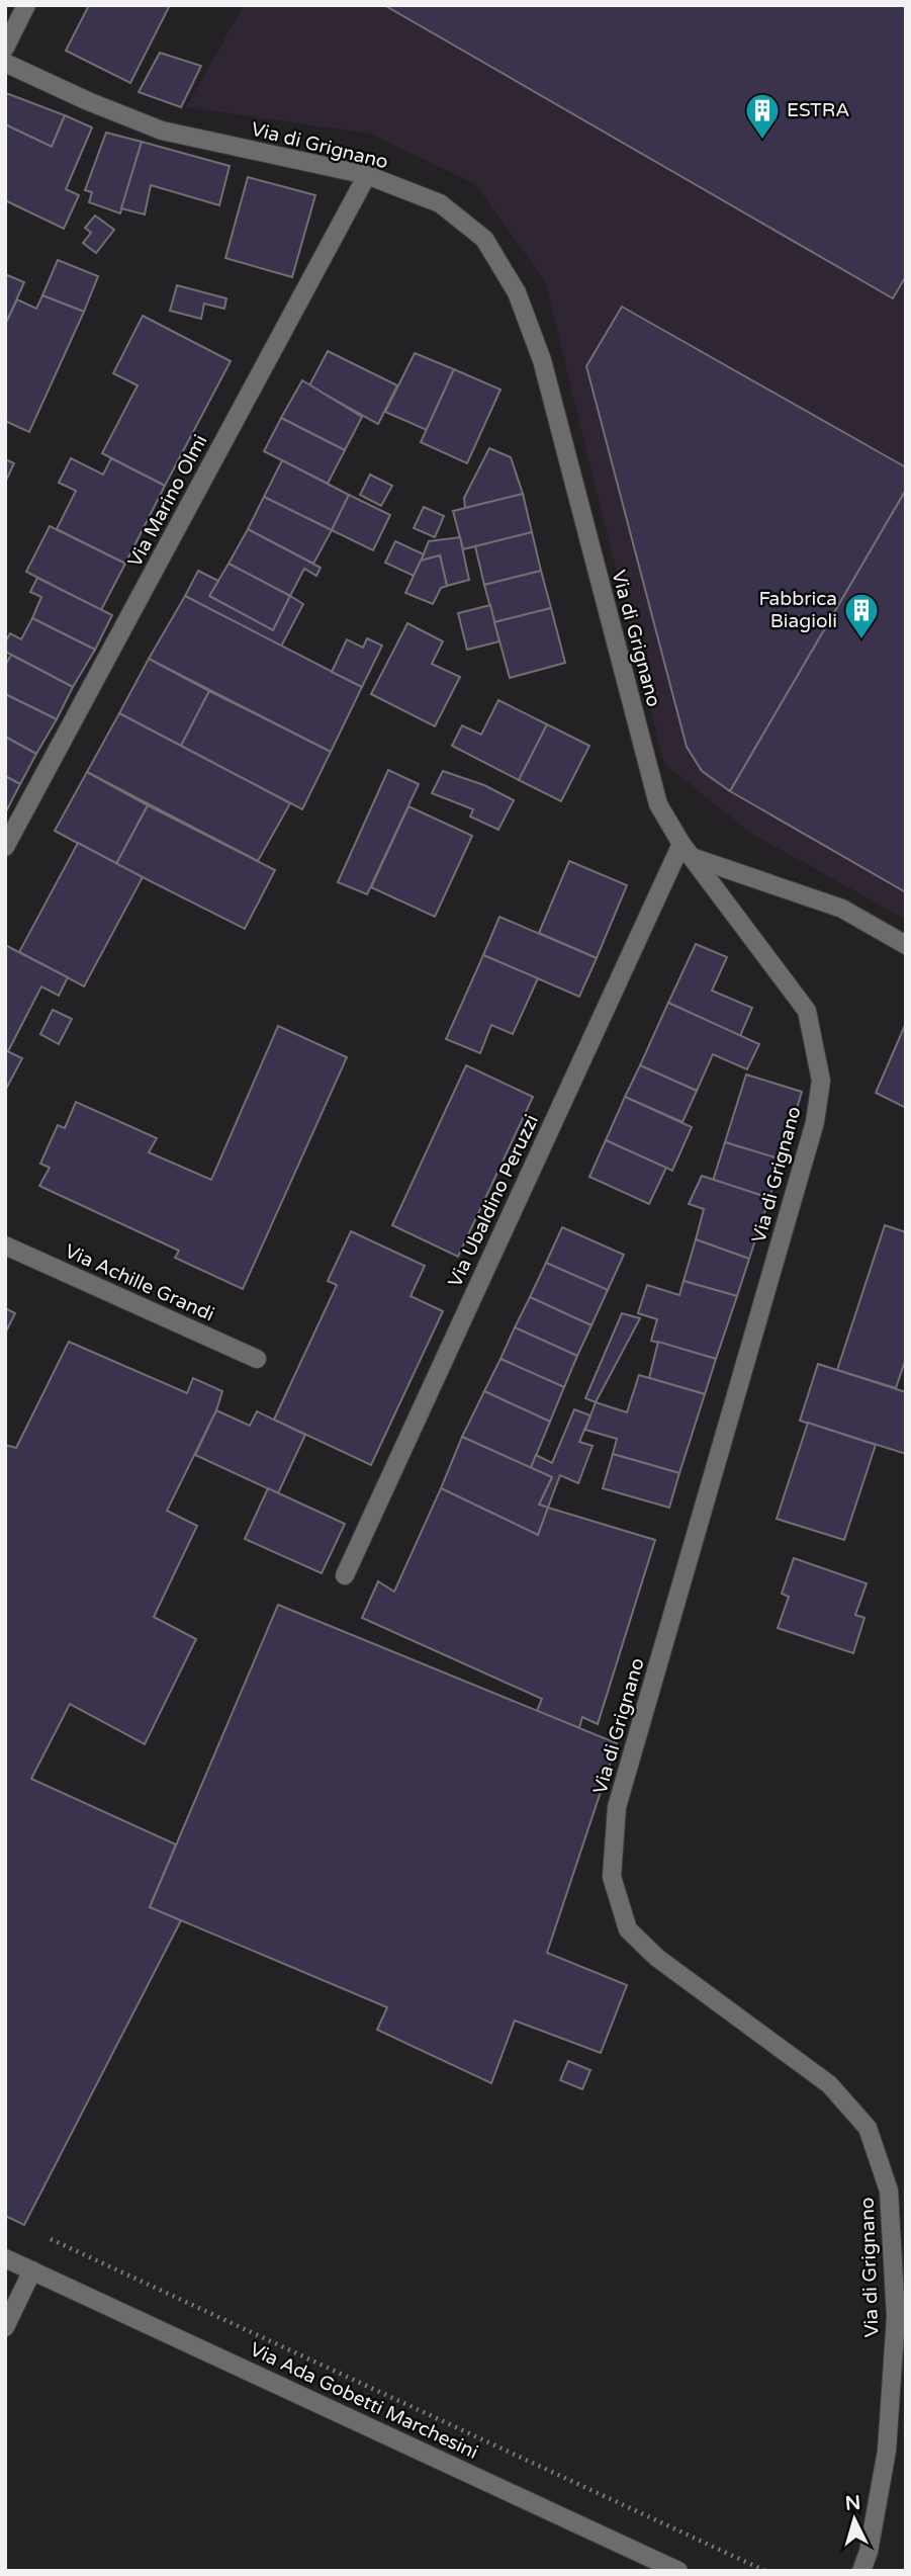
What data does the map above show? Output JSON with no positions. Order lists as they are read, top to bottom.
{
  "streets": {
    "street": [
      "Via di Grignano",
      "Via Marino Olmi",
      "Via Ubaldino Peruzzi",
      "Via Achille Grandi",
      "Via Ada Gobetti Marchesini"
    ]
  },
  "crossings": [
    ["Via di Grignano", "Via Marino Olmi"],
    ["Via di Grignano", "Via Ubaldino Peruzzi"]
  ],
  "places": {
    "building": ["ESTRA", "Fabbrica Biagioli"]
  },
  "north": "top"
}
